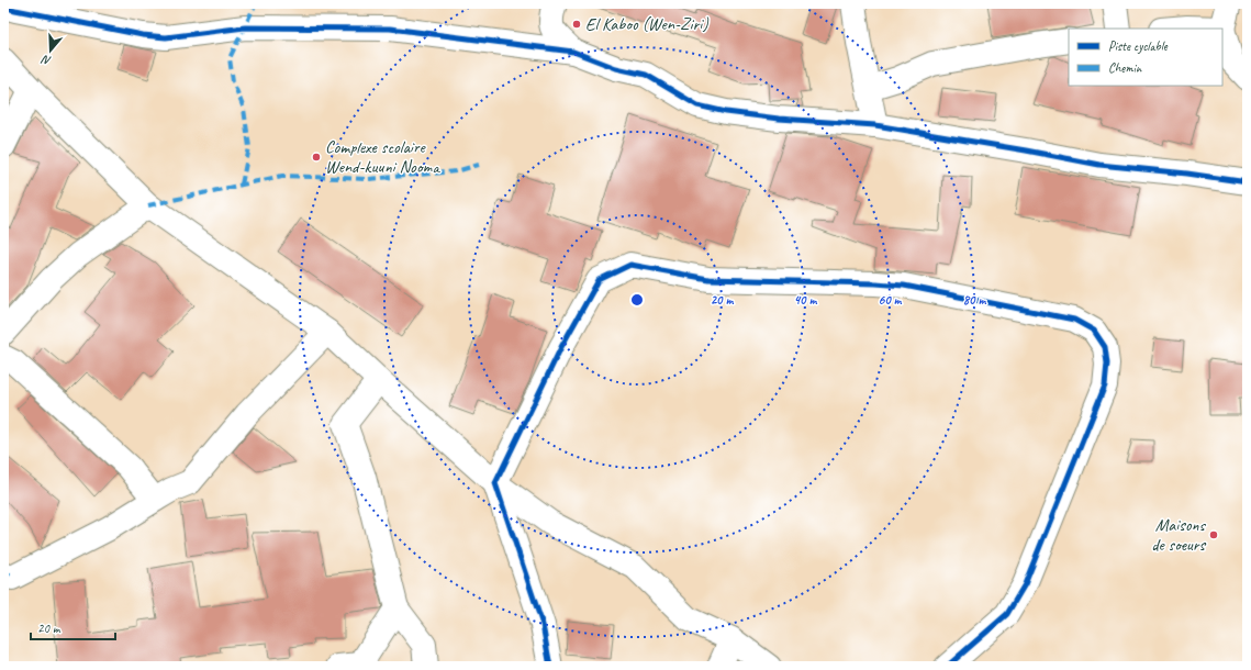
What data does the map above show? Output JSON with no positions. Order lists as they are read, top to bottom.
{
  "places": ["El Kaboo (Wen-Ziri)", "Complexe scolaire Wend-kuuni Nooma", "Maisons de soeurs"],
  "legend": ["Piste cyclable", "Chemin"],
  "scale_bar": "20 m",
  "north": "bottom",
  "rings": [
    "20 m",
    "40 m",
    "60 m",
    "80 m"
  ]
}
